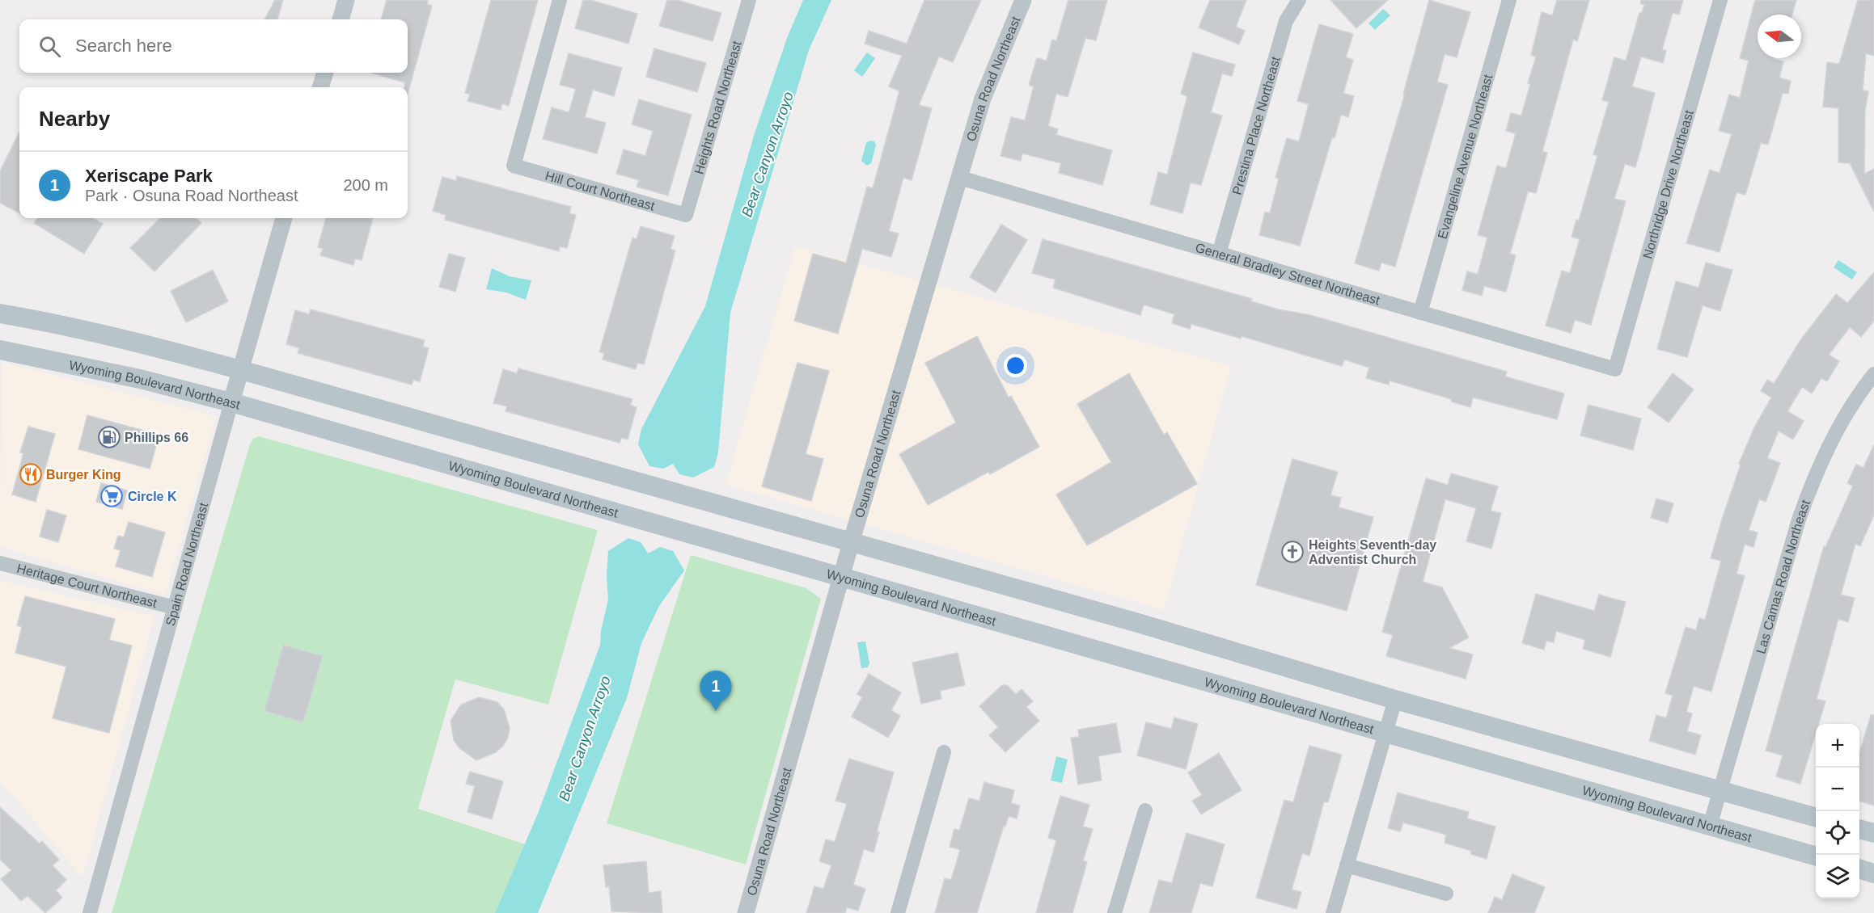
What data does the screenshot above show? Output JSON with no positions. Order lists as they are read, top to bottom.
{
  "streets": {
    "main road": ["Wyoming Boulevard Northeast"],
    "street": [
      "Osuna Road Northeast",
      "Heights Road Northeast",
      "Prestina Place Northeast",
      "Evangeline Avenue Northeast",
      "Northridge Drive Northeast",
      "Hill Court Northeast",
      "General Bradley Street Northeast",
      "Spain Road Northeast",
      "Las Camas Road Northeast",
      "Heritage Court Northeast"
    ]
  },
  "crossings": [
    ["Osuna Road Northeast", "General Bradley Street Northeast"],
    ["Osuna Road Northeast", "Wyoming Boulevard Northeast"],
    ["Heights Road Northeast", "Hill Court Northeast"],
    ["Prestina Place Northeast", "General Bradley Street Northeast"],
    ["Evangeline Avenue Northeast", "General Bradley Street Northeast"],
    ["Northridge Drive Northeast", "General Bradley Street Northeast"],
    ["Wyoming Boulevard Northeast", "Spain Road Northeast"],
    ["Wyoming Boulevard Northeast", "Las Camas Road Northeast"],
    ["Spain Road Northeast", "Heritage Court Northeast"]
  ],
  "water": ["Bear Canyon Arroyo"],
  "places": {
    "fuel station": ["Phillips 66"],
    "restaurant": ["Burger King"],
    "supermarket": ["Circle K"],
    "church": ["Heights Seventh-day Adventist Church"]
  },
  "north": "left",
  "page": {
    "search": "Search here",
    "heading": "Nearby",
    "list": [
      {
        "mark": "1",
        "name": "Xeriscape Park",
        "note": "Park · Osuna Road Northeast",
        "value": "200 m"
      }
    ],
    "pins": "1",
    "map_buttons": ["+", "−"]
  }
}
